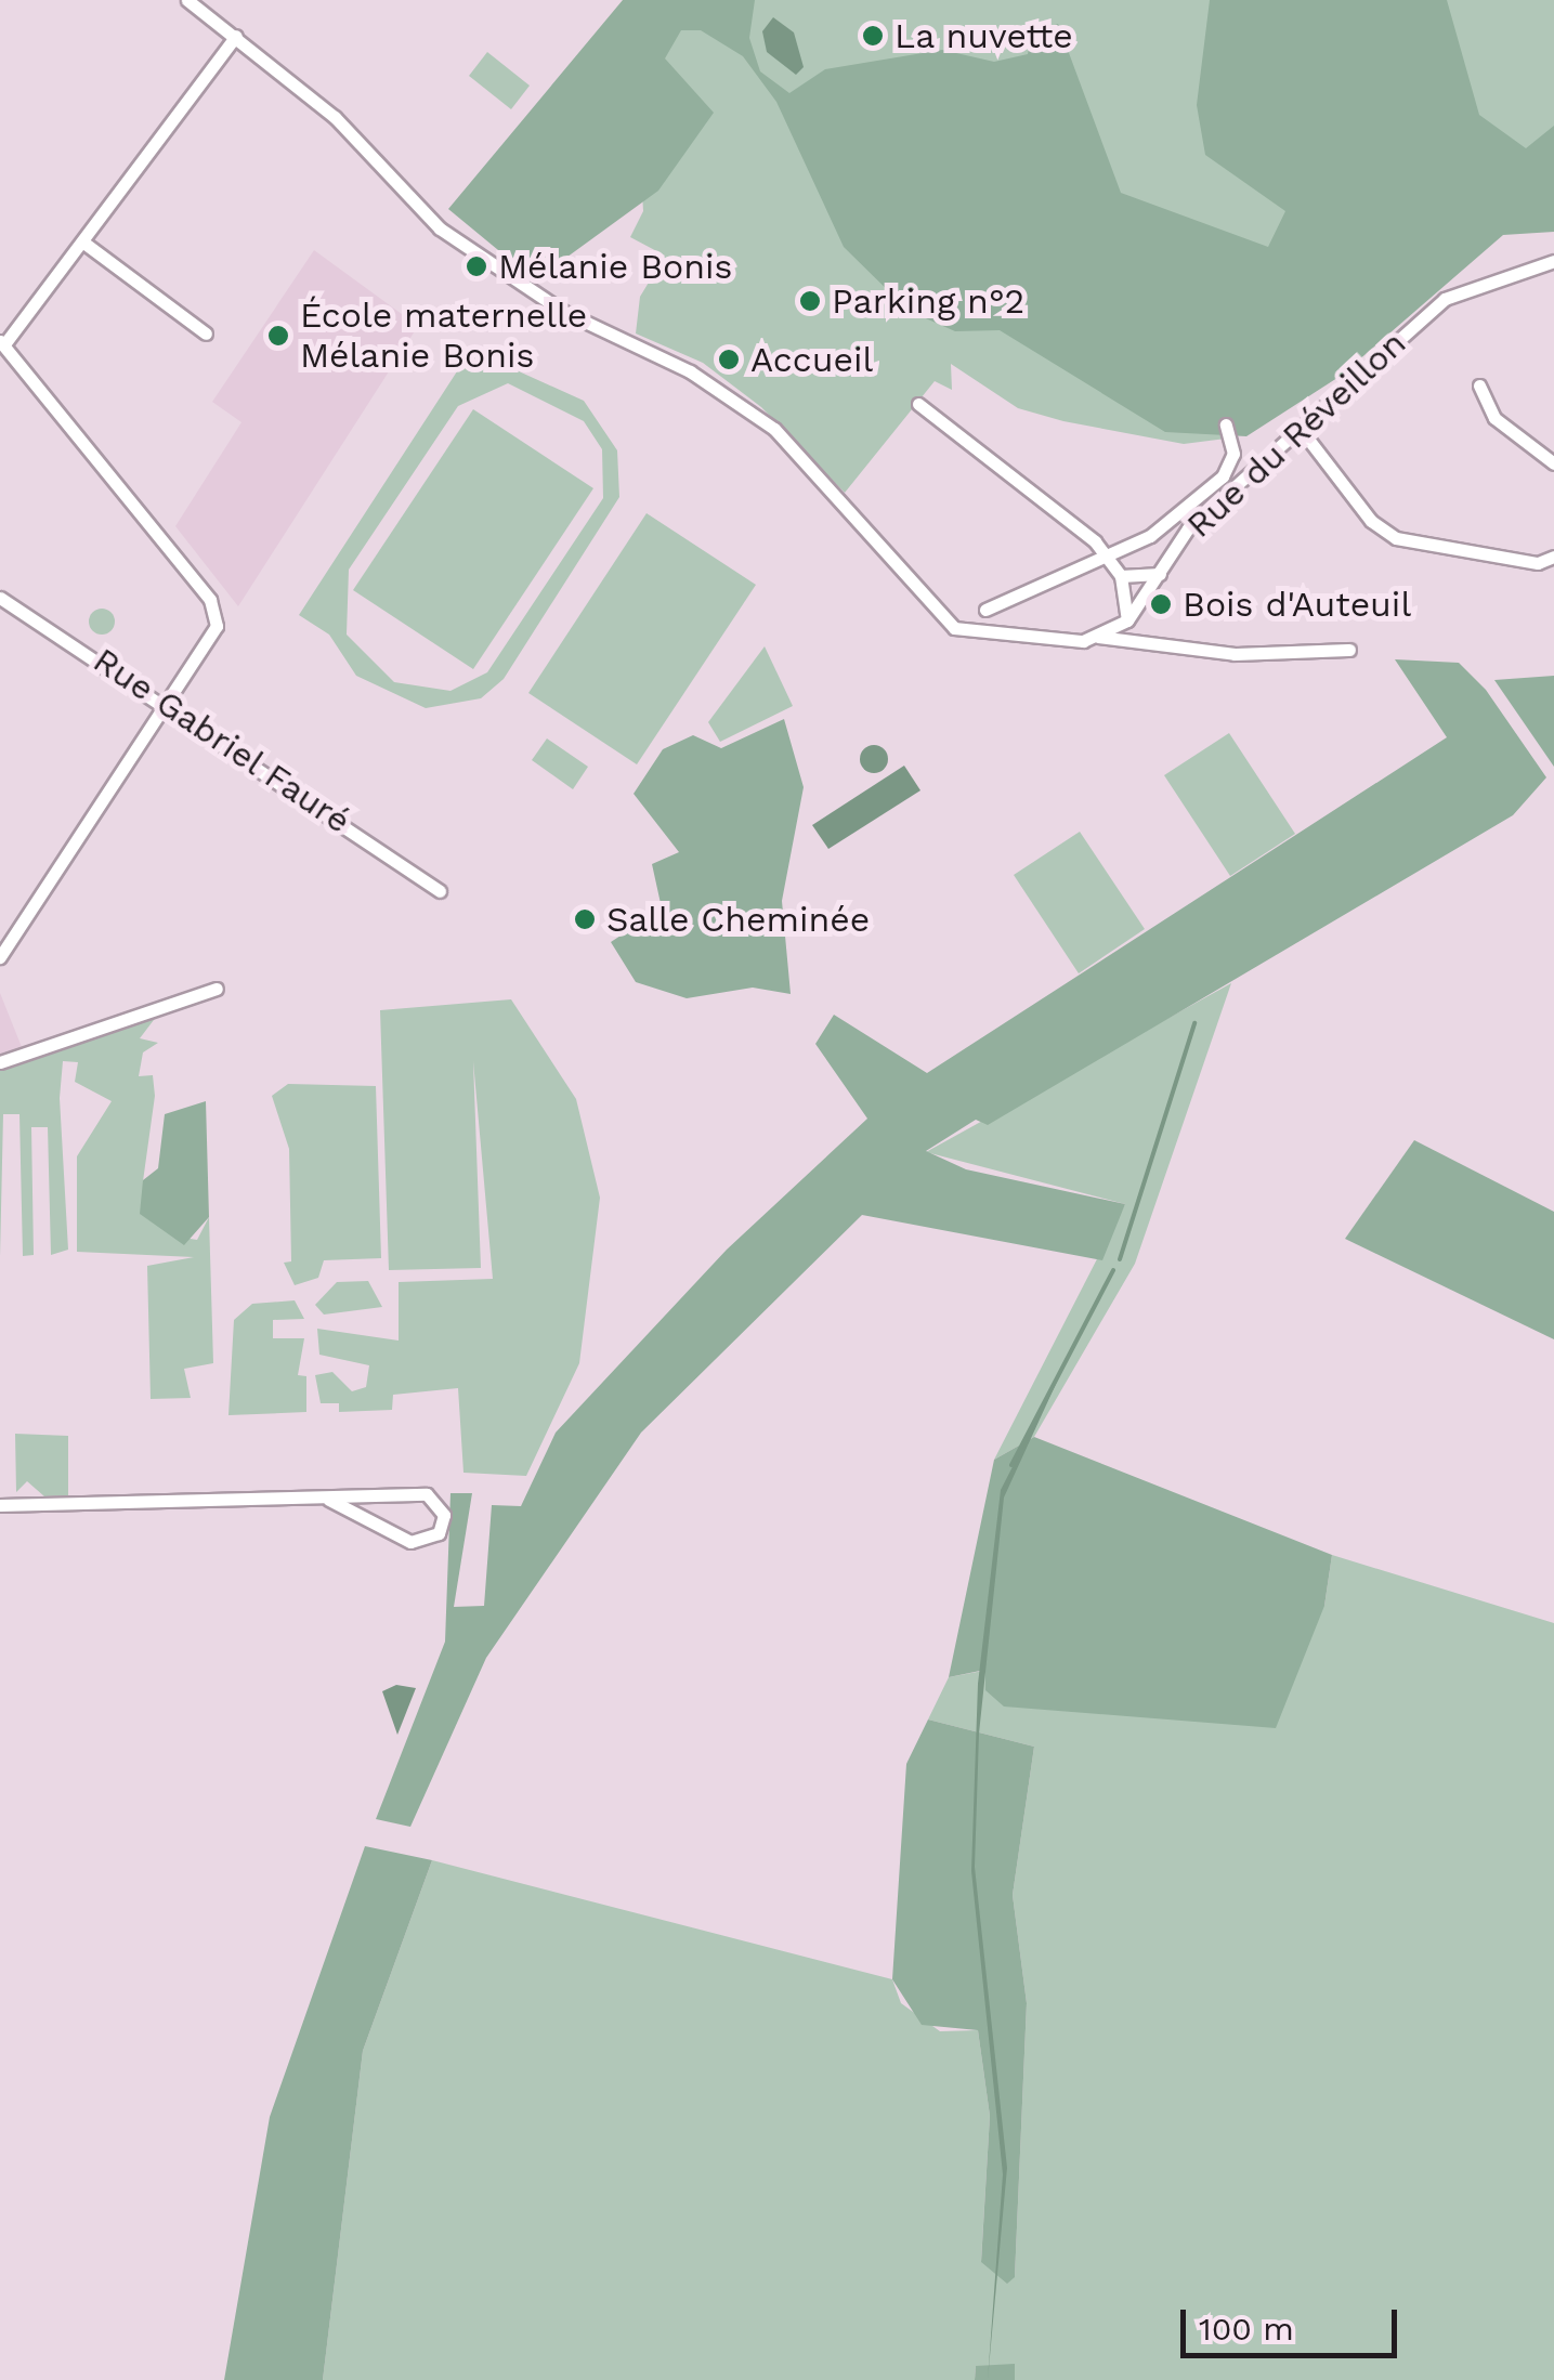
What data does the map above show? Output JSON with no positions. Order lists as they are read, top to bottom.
{
  "streets": {
    "street": ["Rue du Réveillon", "Rue Gabriel Fauré"]
  },
  "places": [
    "La nuvette",
    "Mélanie Bonis",
    "Parking n°2",
    "École maternelle Mélanie Bonis",
    "Accueil",
    "Bois d'Auteuil",
    "Salle Cheminée"
  ],
  "scale_bar": "100 m"
}
